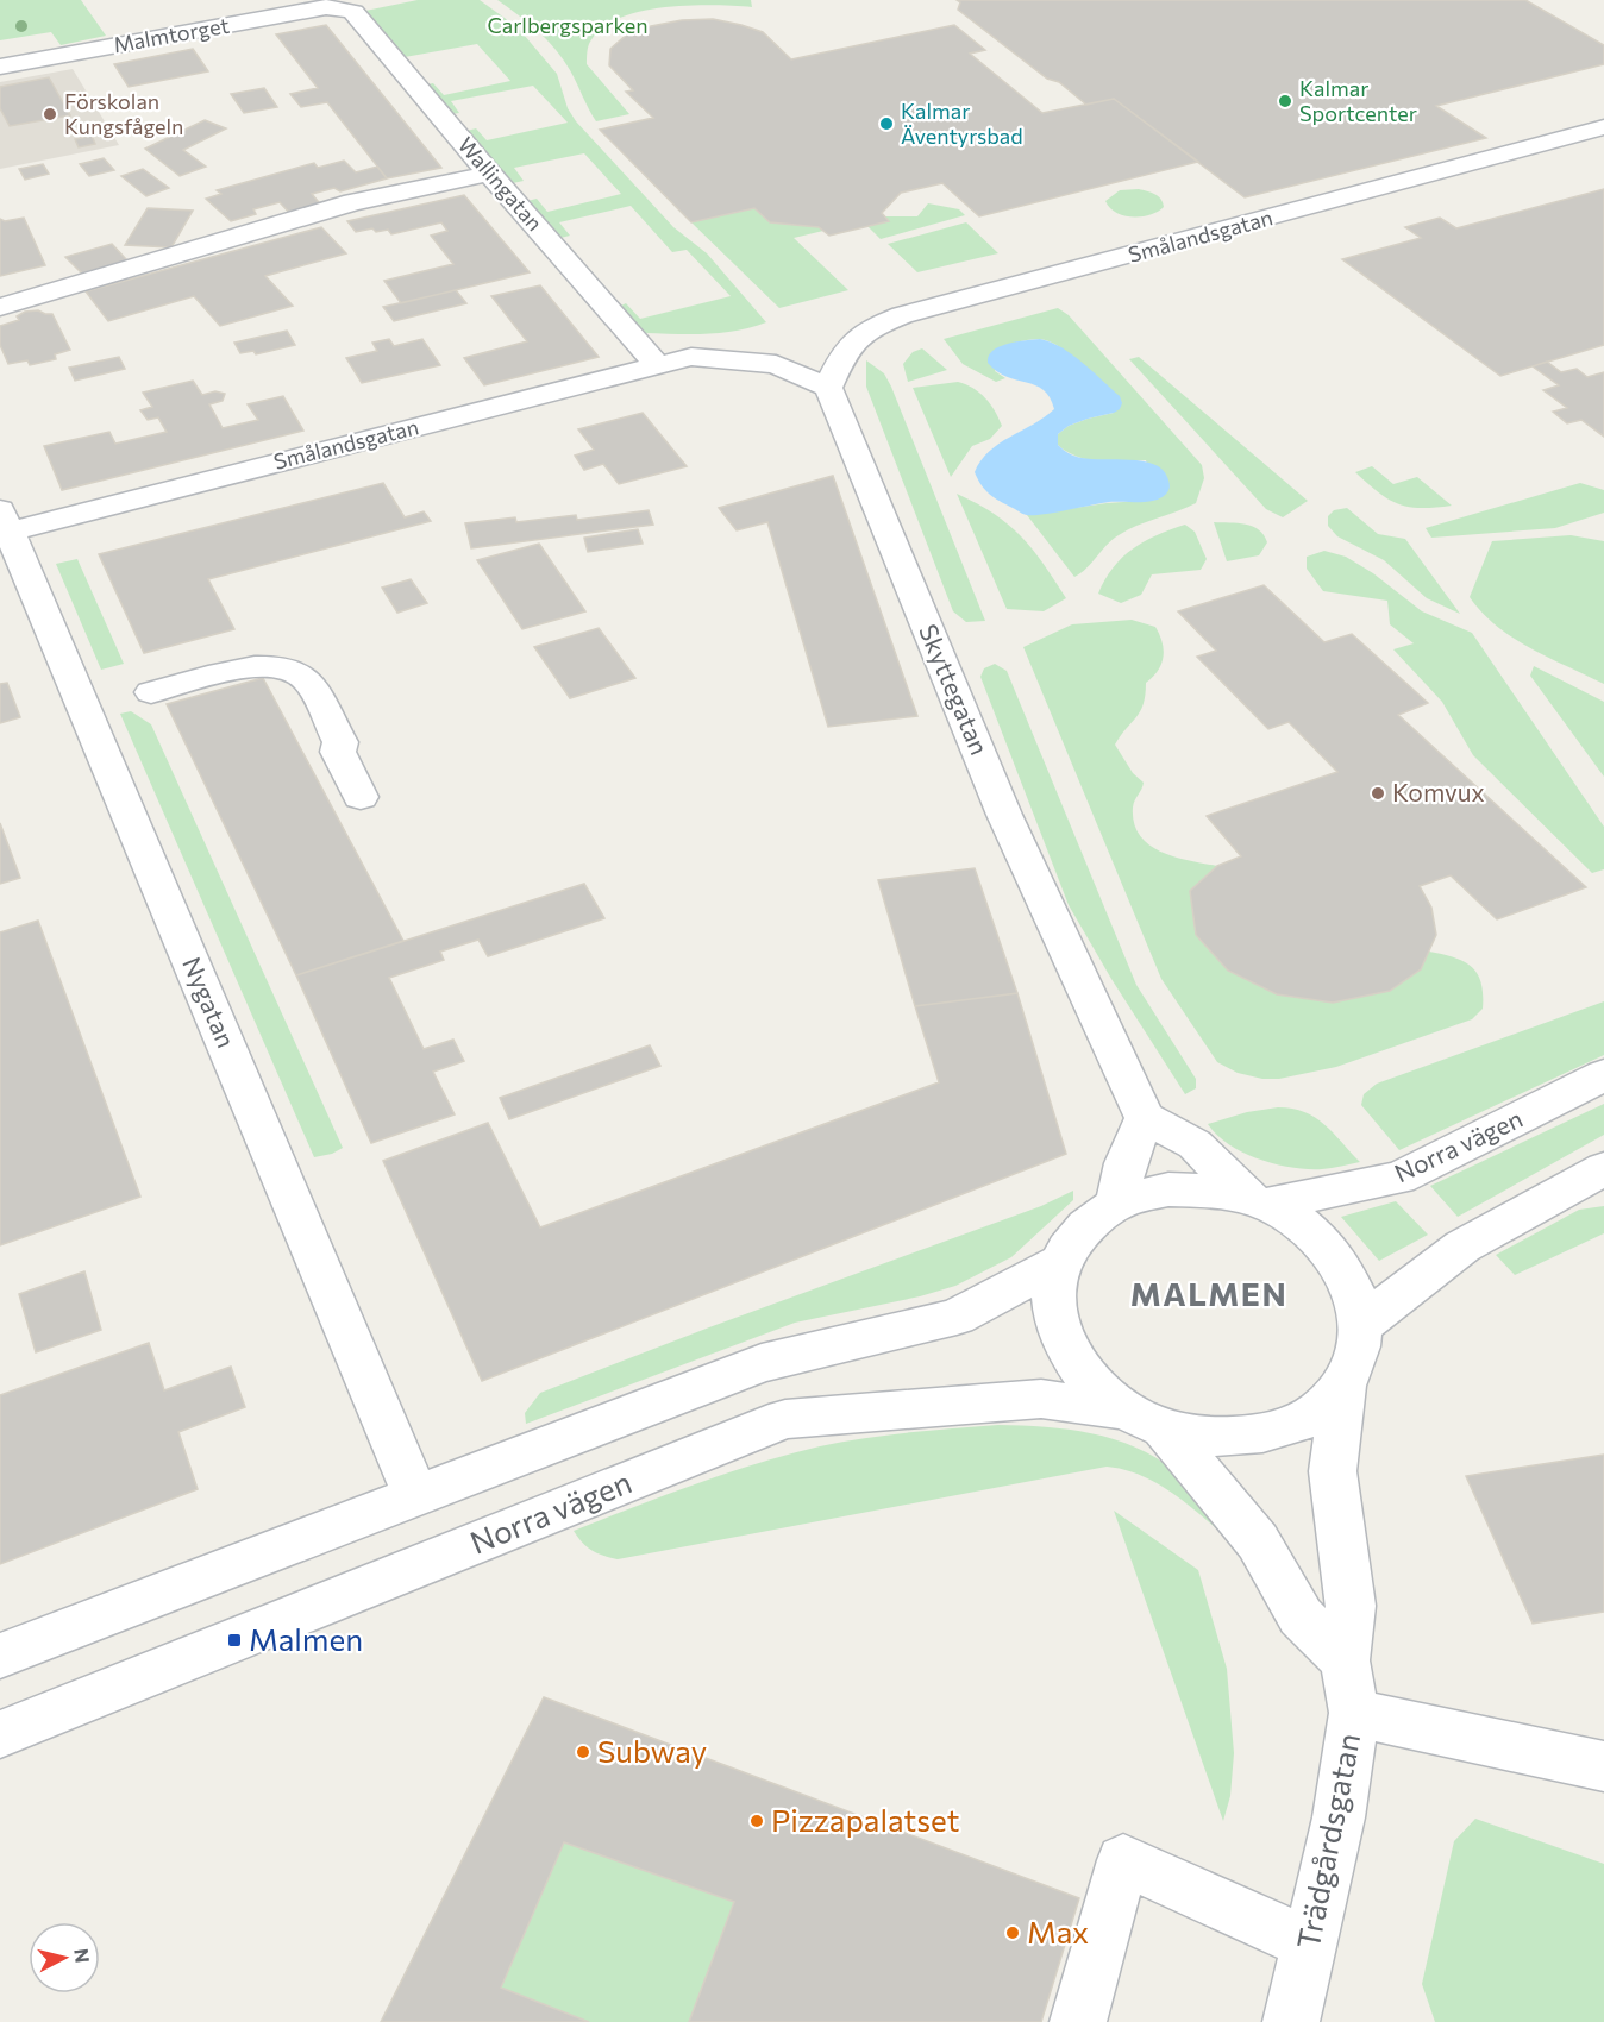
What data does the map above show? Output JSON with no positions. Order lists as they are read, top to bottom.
{
  "streets": {
    "street": [
      "Malmtorget",
      "Wallingatan",
      "Smålandsgatan",
      "Skyttegatan",
      "Nygatan",
      "Norra vägen",
      "Trädgårdsgatan"
    ]
  },
  "crossings": [
    ["Malmtorget", "Wallingatan"],
    ["Wallingatan", "Smålandsgatan"],
    ["Smålandsgatan", "Skyttegatan"],
    ["Smålandsgatan", "Nygatan"],
    ["Nygatan", "Norra vägen"],
    ["Norra vägen", "Trädgårdsgatan"]
  ],
  "districts": ["MALMEN"],
  "parks": ["Carlbergsparken"],
  "places": {
    "other": [
      "Kalmar Sportcenter",
      "Förskolan Kungsfågeln",
      "Kalmar Äventyrsbad",
      "Komvux",
      "Subway",
      "Pizzapalatset",
      "Max"
    ],
    "transit": ["Malmen"]
  },
  "north": "right"
}
